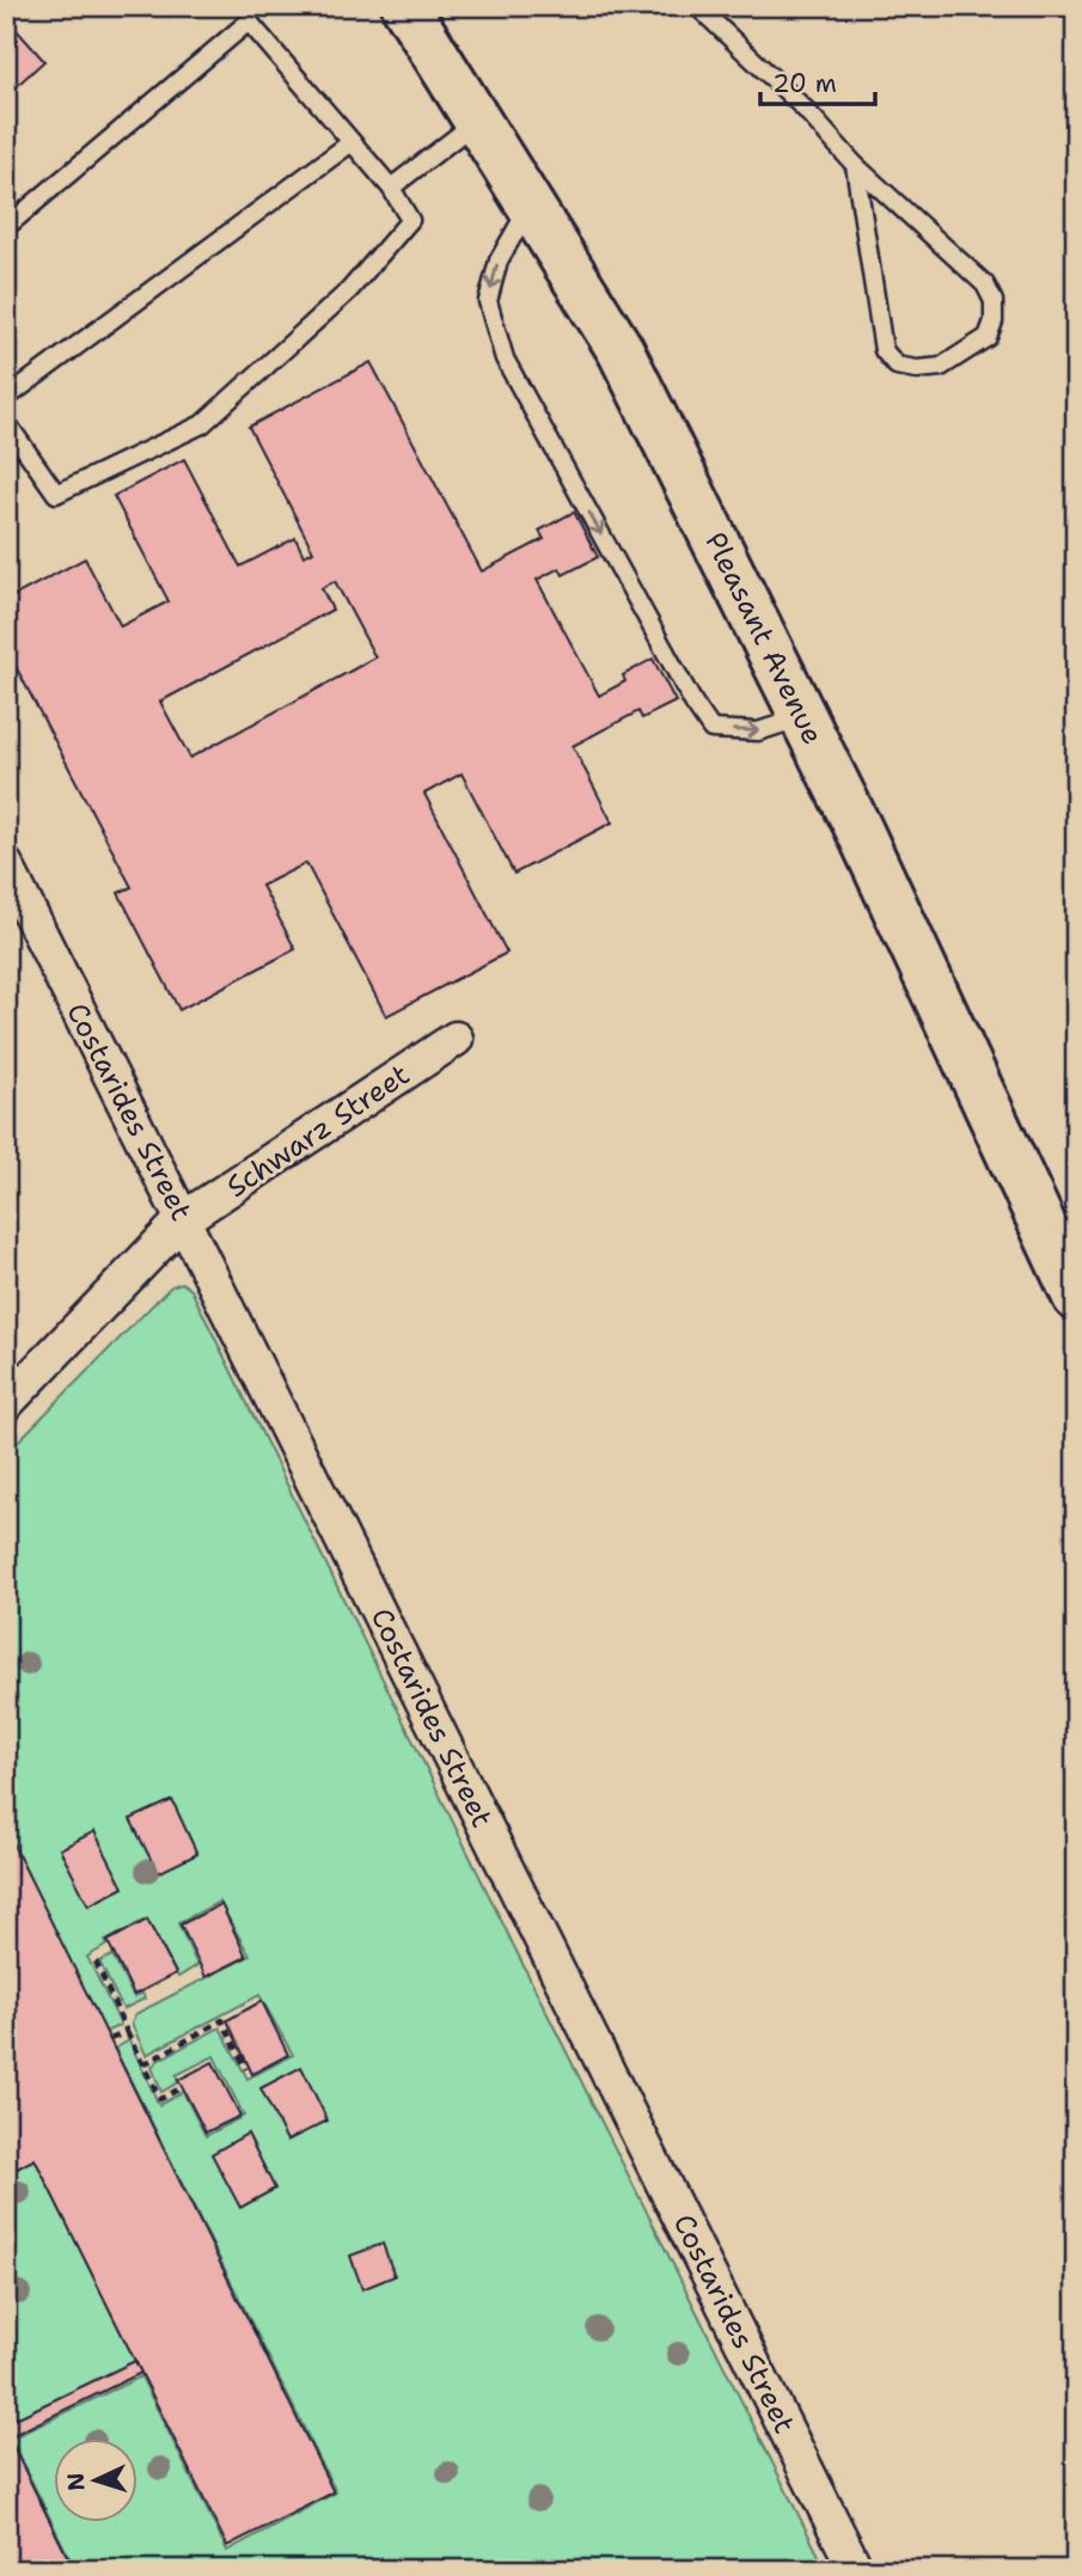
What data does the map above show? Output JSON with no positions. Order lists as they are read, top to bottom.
{
  "streets": {
    "street": ["Pleasant Avenue", "Costarides Street", "Schwarz Street"]
  },
  "crossings": [
    ["Costarides Street", "Schwarz Street"]
  ],
  "scale_bar": "20 m",
  "north": "left"
}
